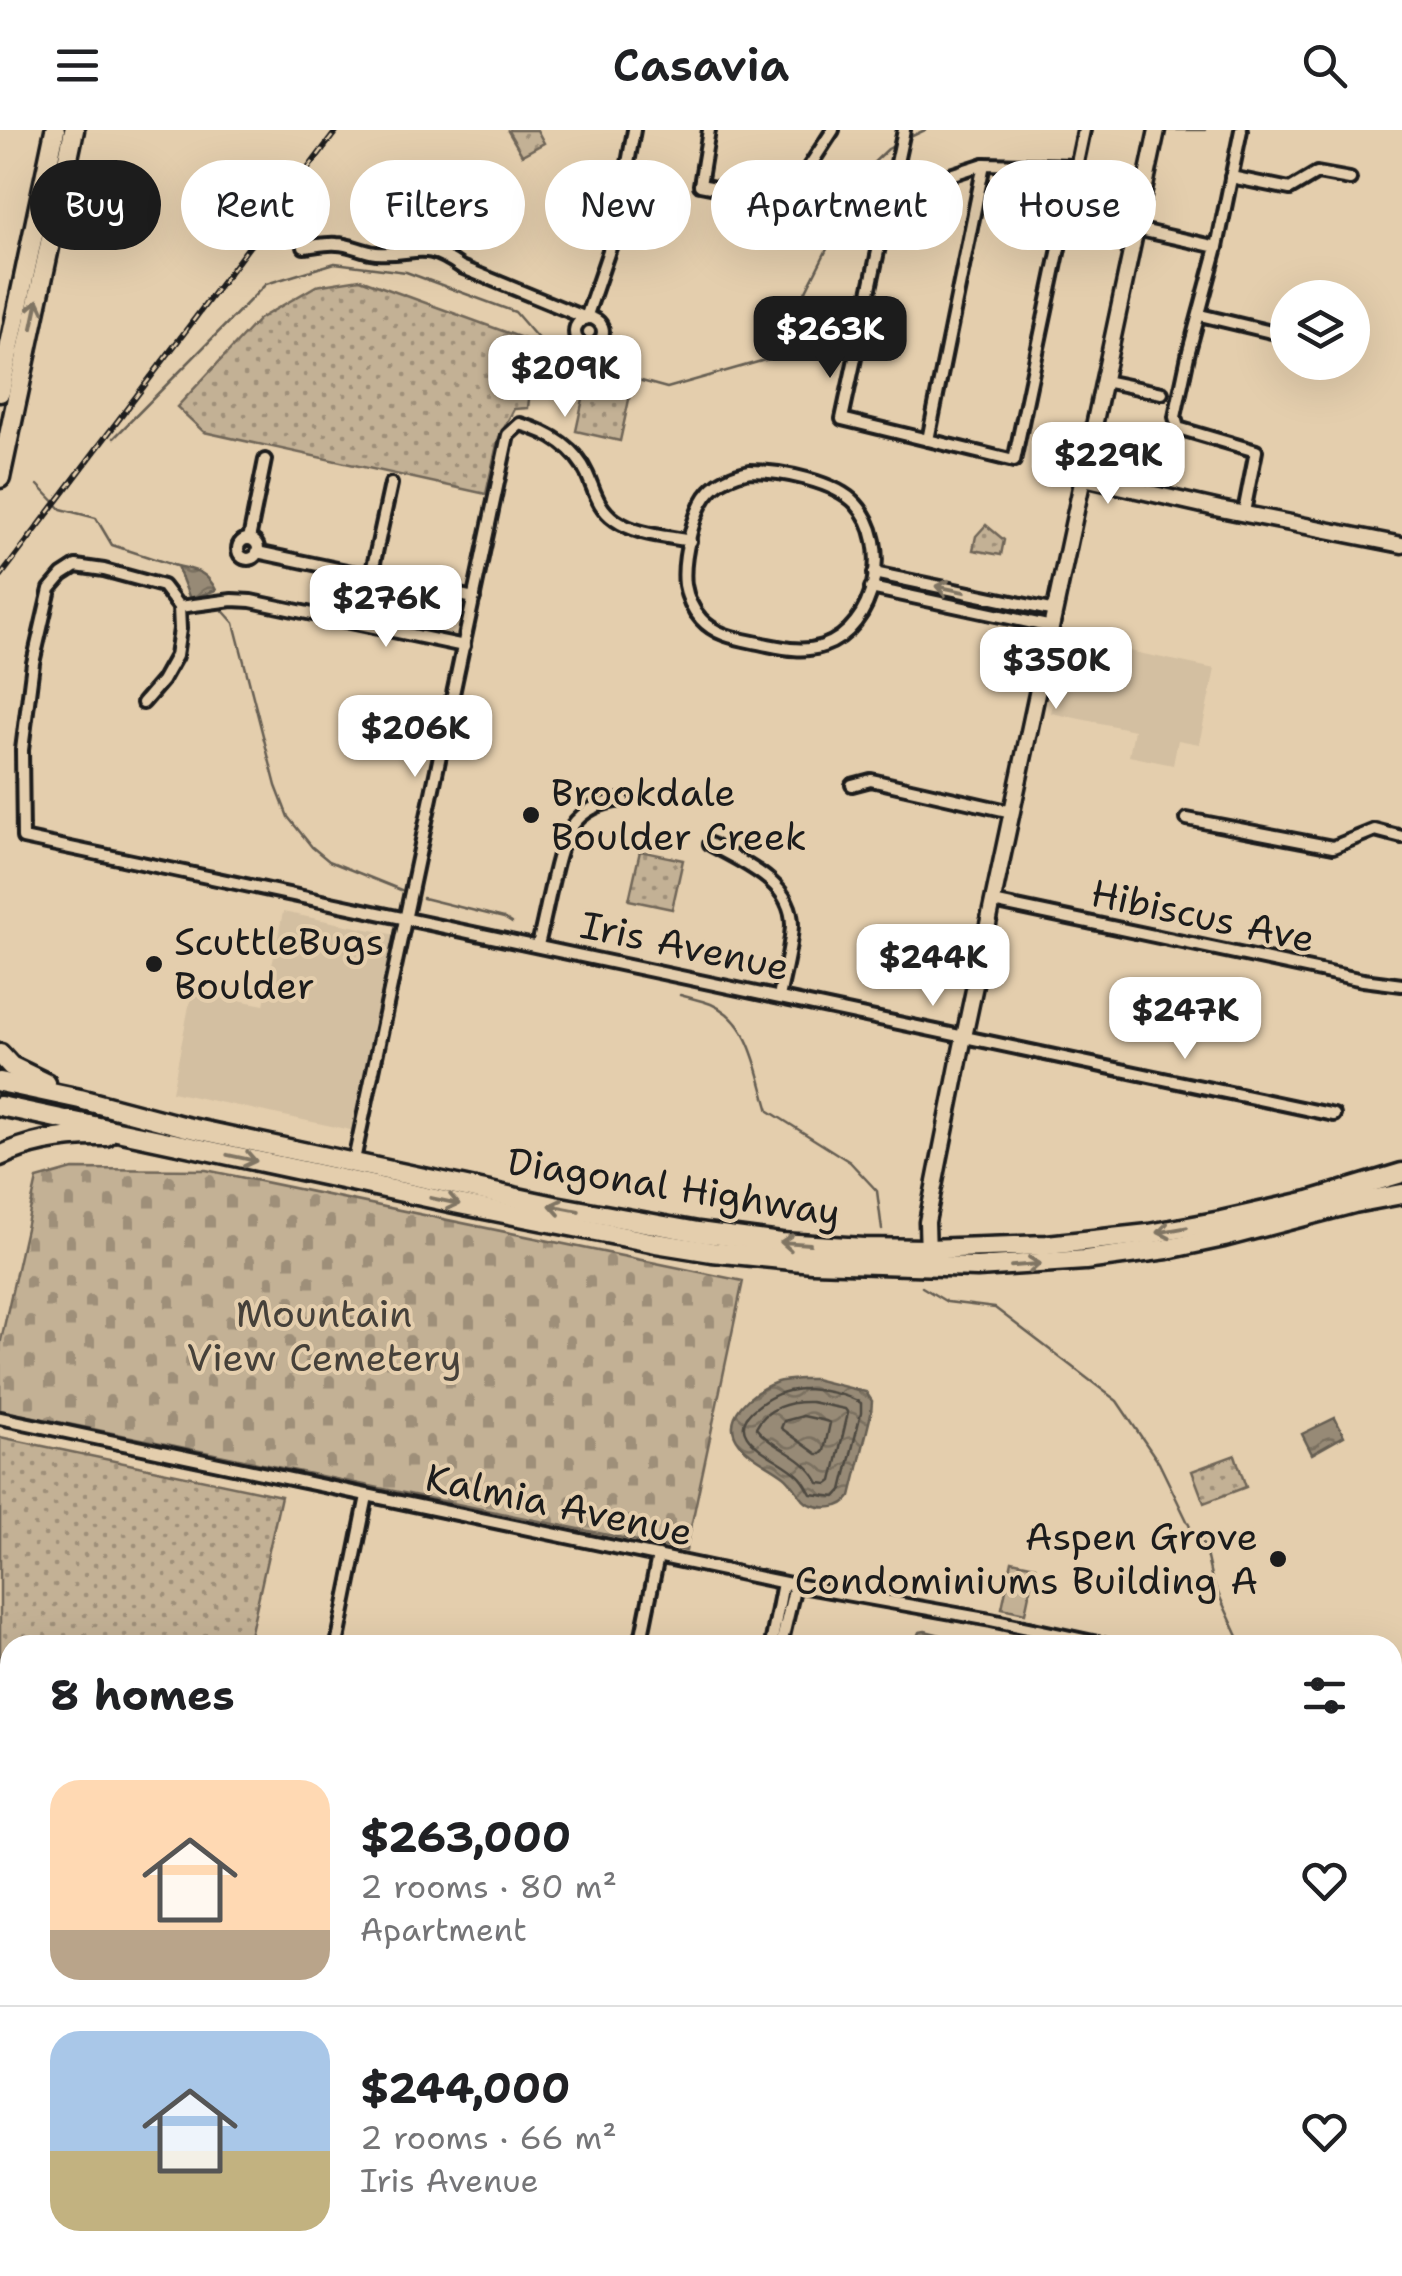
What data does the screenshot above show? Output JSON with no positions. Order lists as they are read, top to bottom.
{
  "streets": {
    "highway": ["Diagonal Highway"],
    "street": ["Hibiscus Ave", "Iris Avenue", "Kalmia Avenue"]
  },
  "parks": ["Mountain View Cemetery"],
  "places": ["Brookdale Boulder Creek", "ScuttleBugs Boulder", "Aspen Grove Condominiums Building A"],
  "page": {
    "header": "Casavia",
    "chip": [
      "Buy",
      "Rent",
      "Filters",
      "New",
      "Apartment",
      "House"
    ],
    "price": [
      "$263K",
      "$209K",
      "$229K",
      "$276K",
      "$350K",
      "$206K",
      "$244K",
      "$247K"
    ],
    "heading": "8 homes",
    "list": [
      {
        "name": "$263,000",
        "note": "2 rooms · 80 m² · Apartment"
      },
      {
        "name": "$244,000",
        "note": "2 rooms · 66 m² · Iris Avenue"
      }
    ]
  }
}
